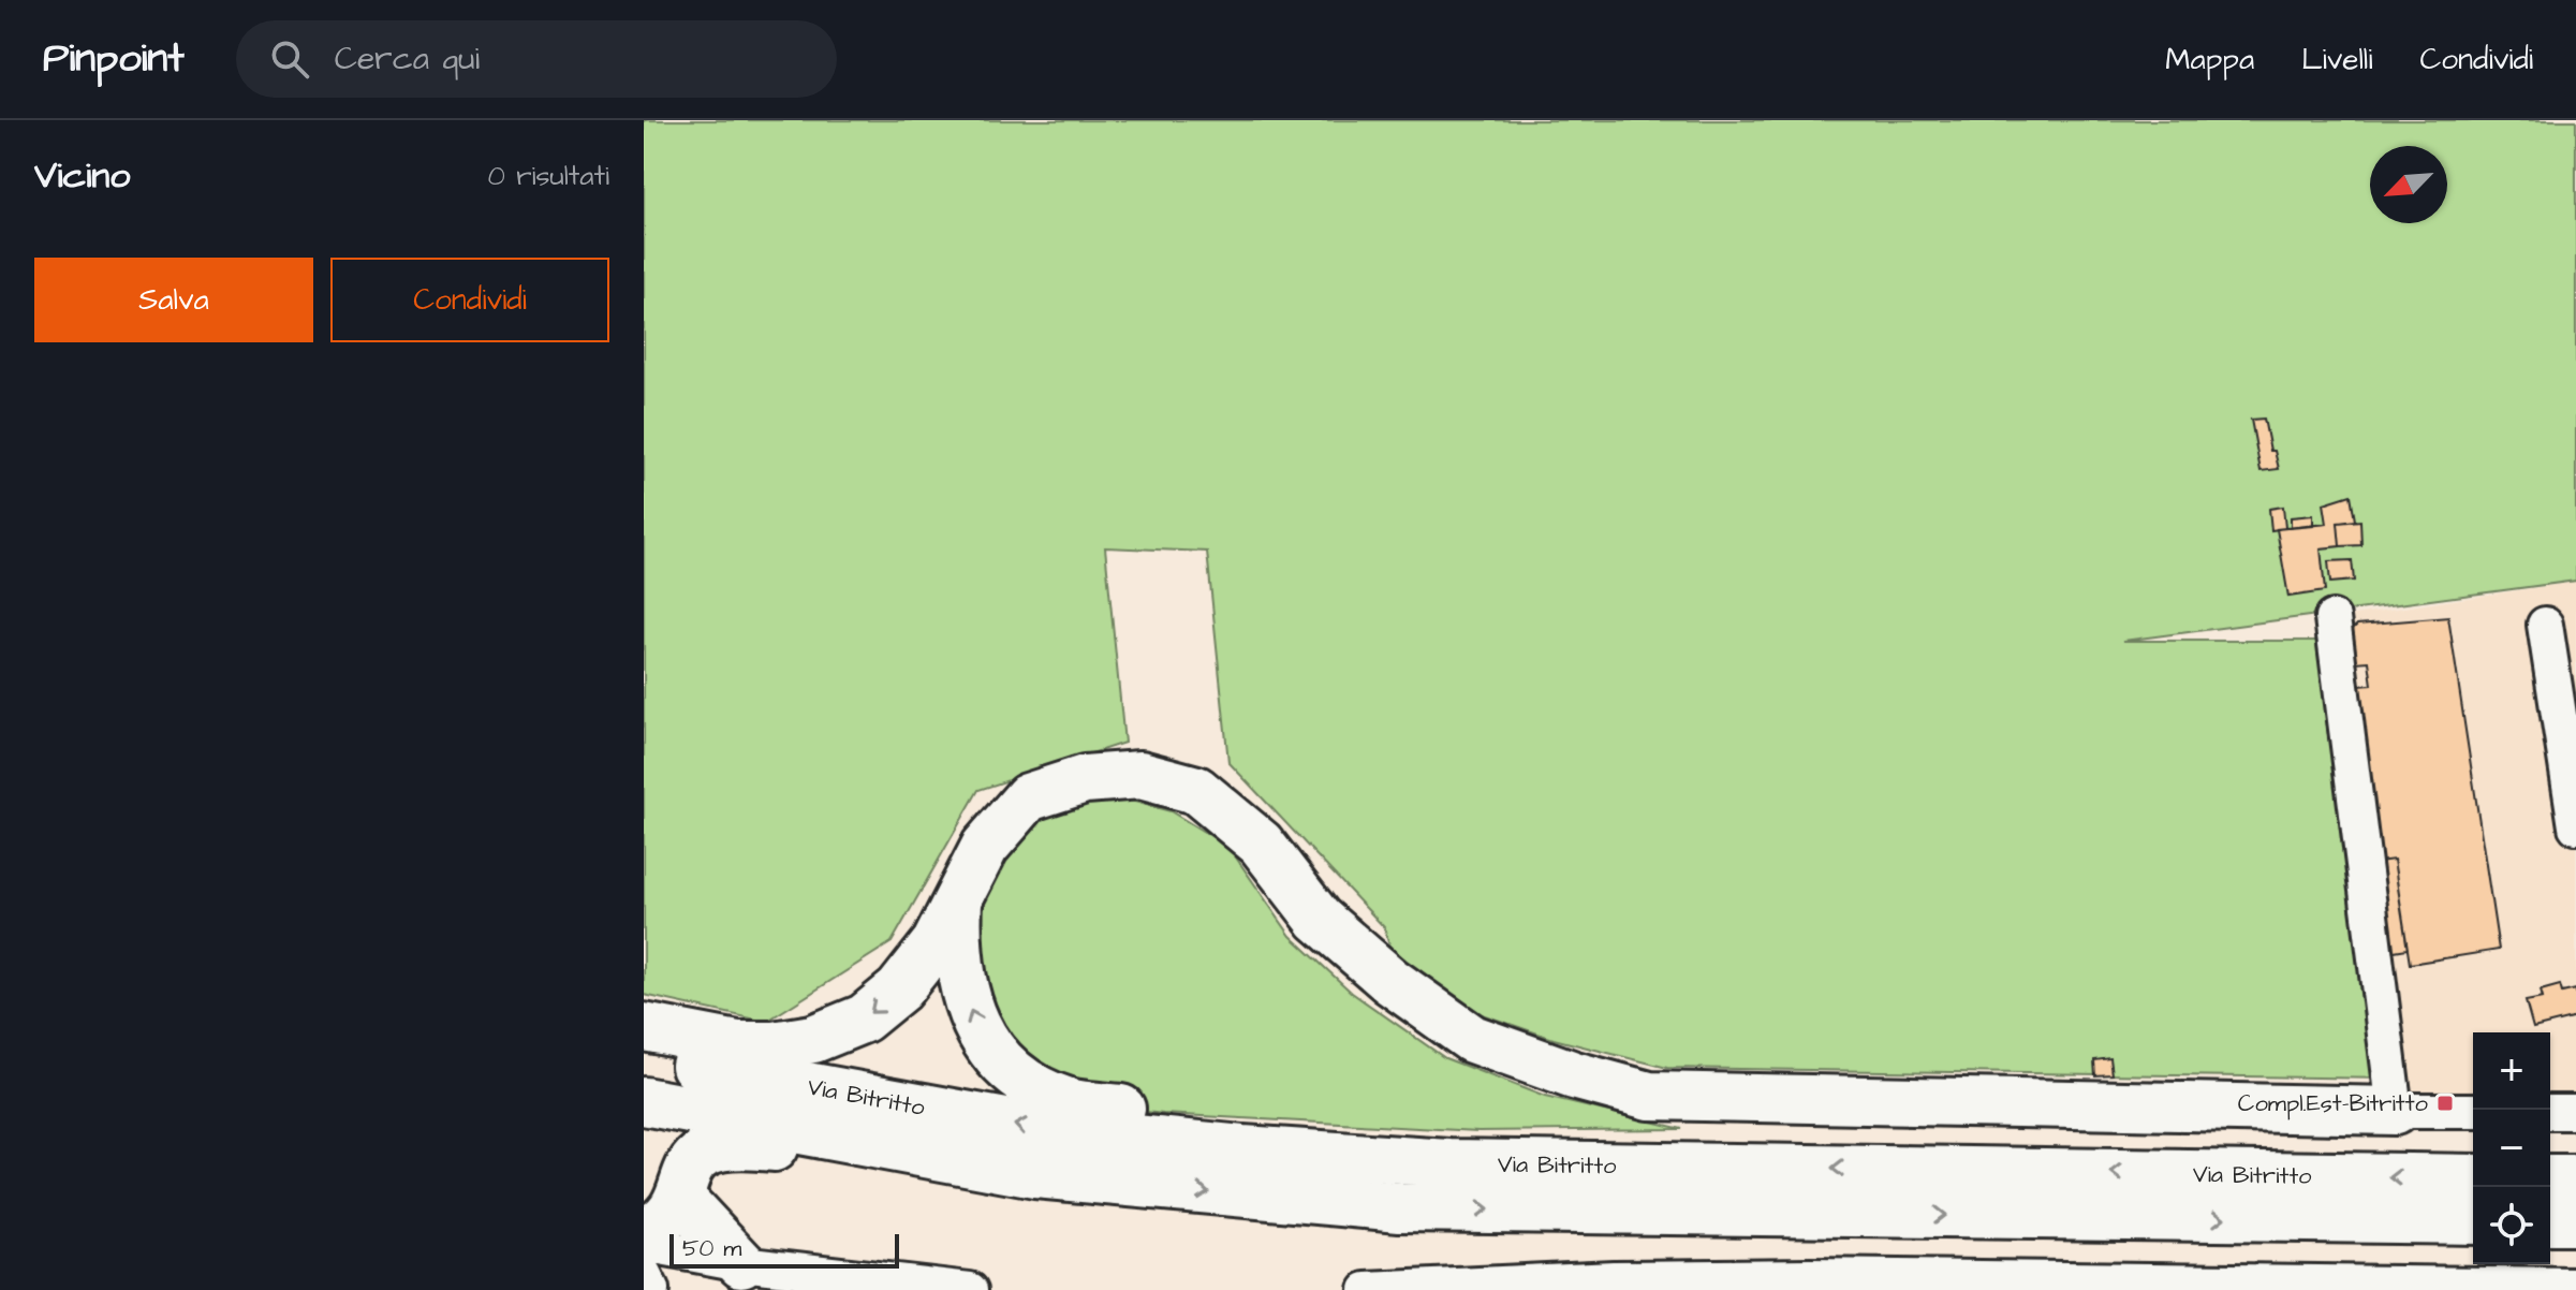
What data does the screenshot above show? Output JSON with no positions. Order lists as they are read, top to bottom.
{
  "streets": {
    "highway": ["Via Bitritto"]
  },
  "places": {
    "transit": ["Compl.Est-Bitritto"]
  },
  "scale_bar": "50 m",
  "north": "bottom left",
  "page": {
    "header": "Pinpoint",
    "search": "Cerca qui",
    "nav": ["Mappa", "Livelli", "Condividi"],
    "heading": ["Vicino", "0 risultati"],
    "buttons": ["Salva", "Condividi"],
    "map_buttons": ["+", "−"],
    "scale": "50 m"
  }
}
